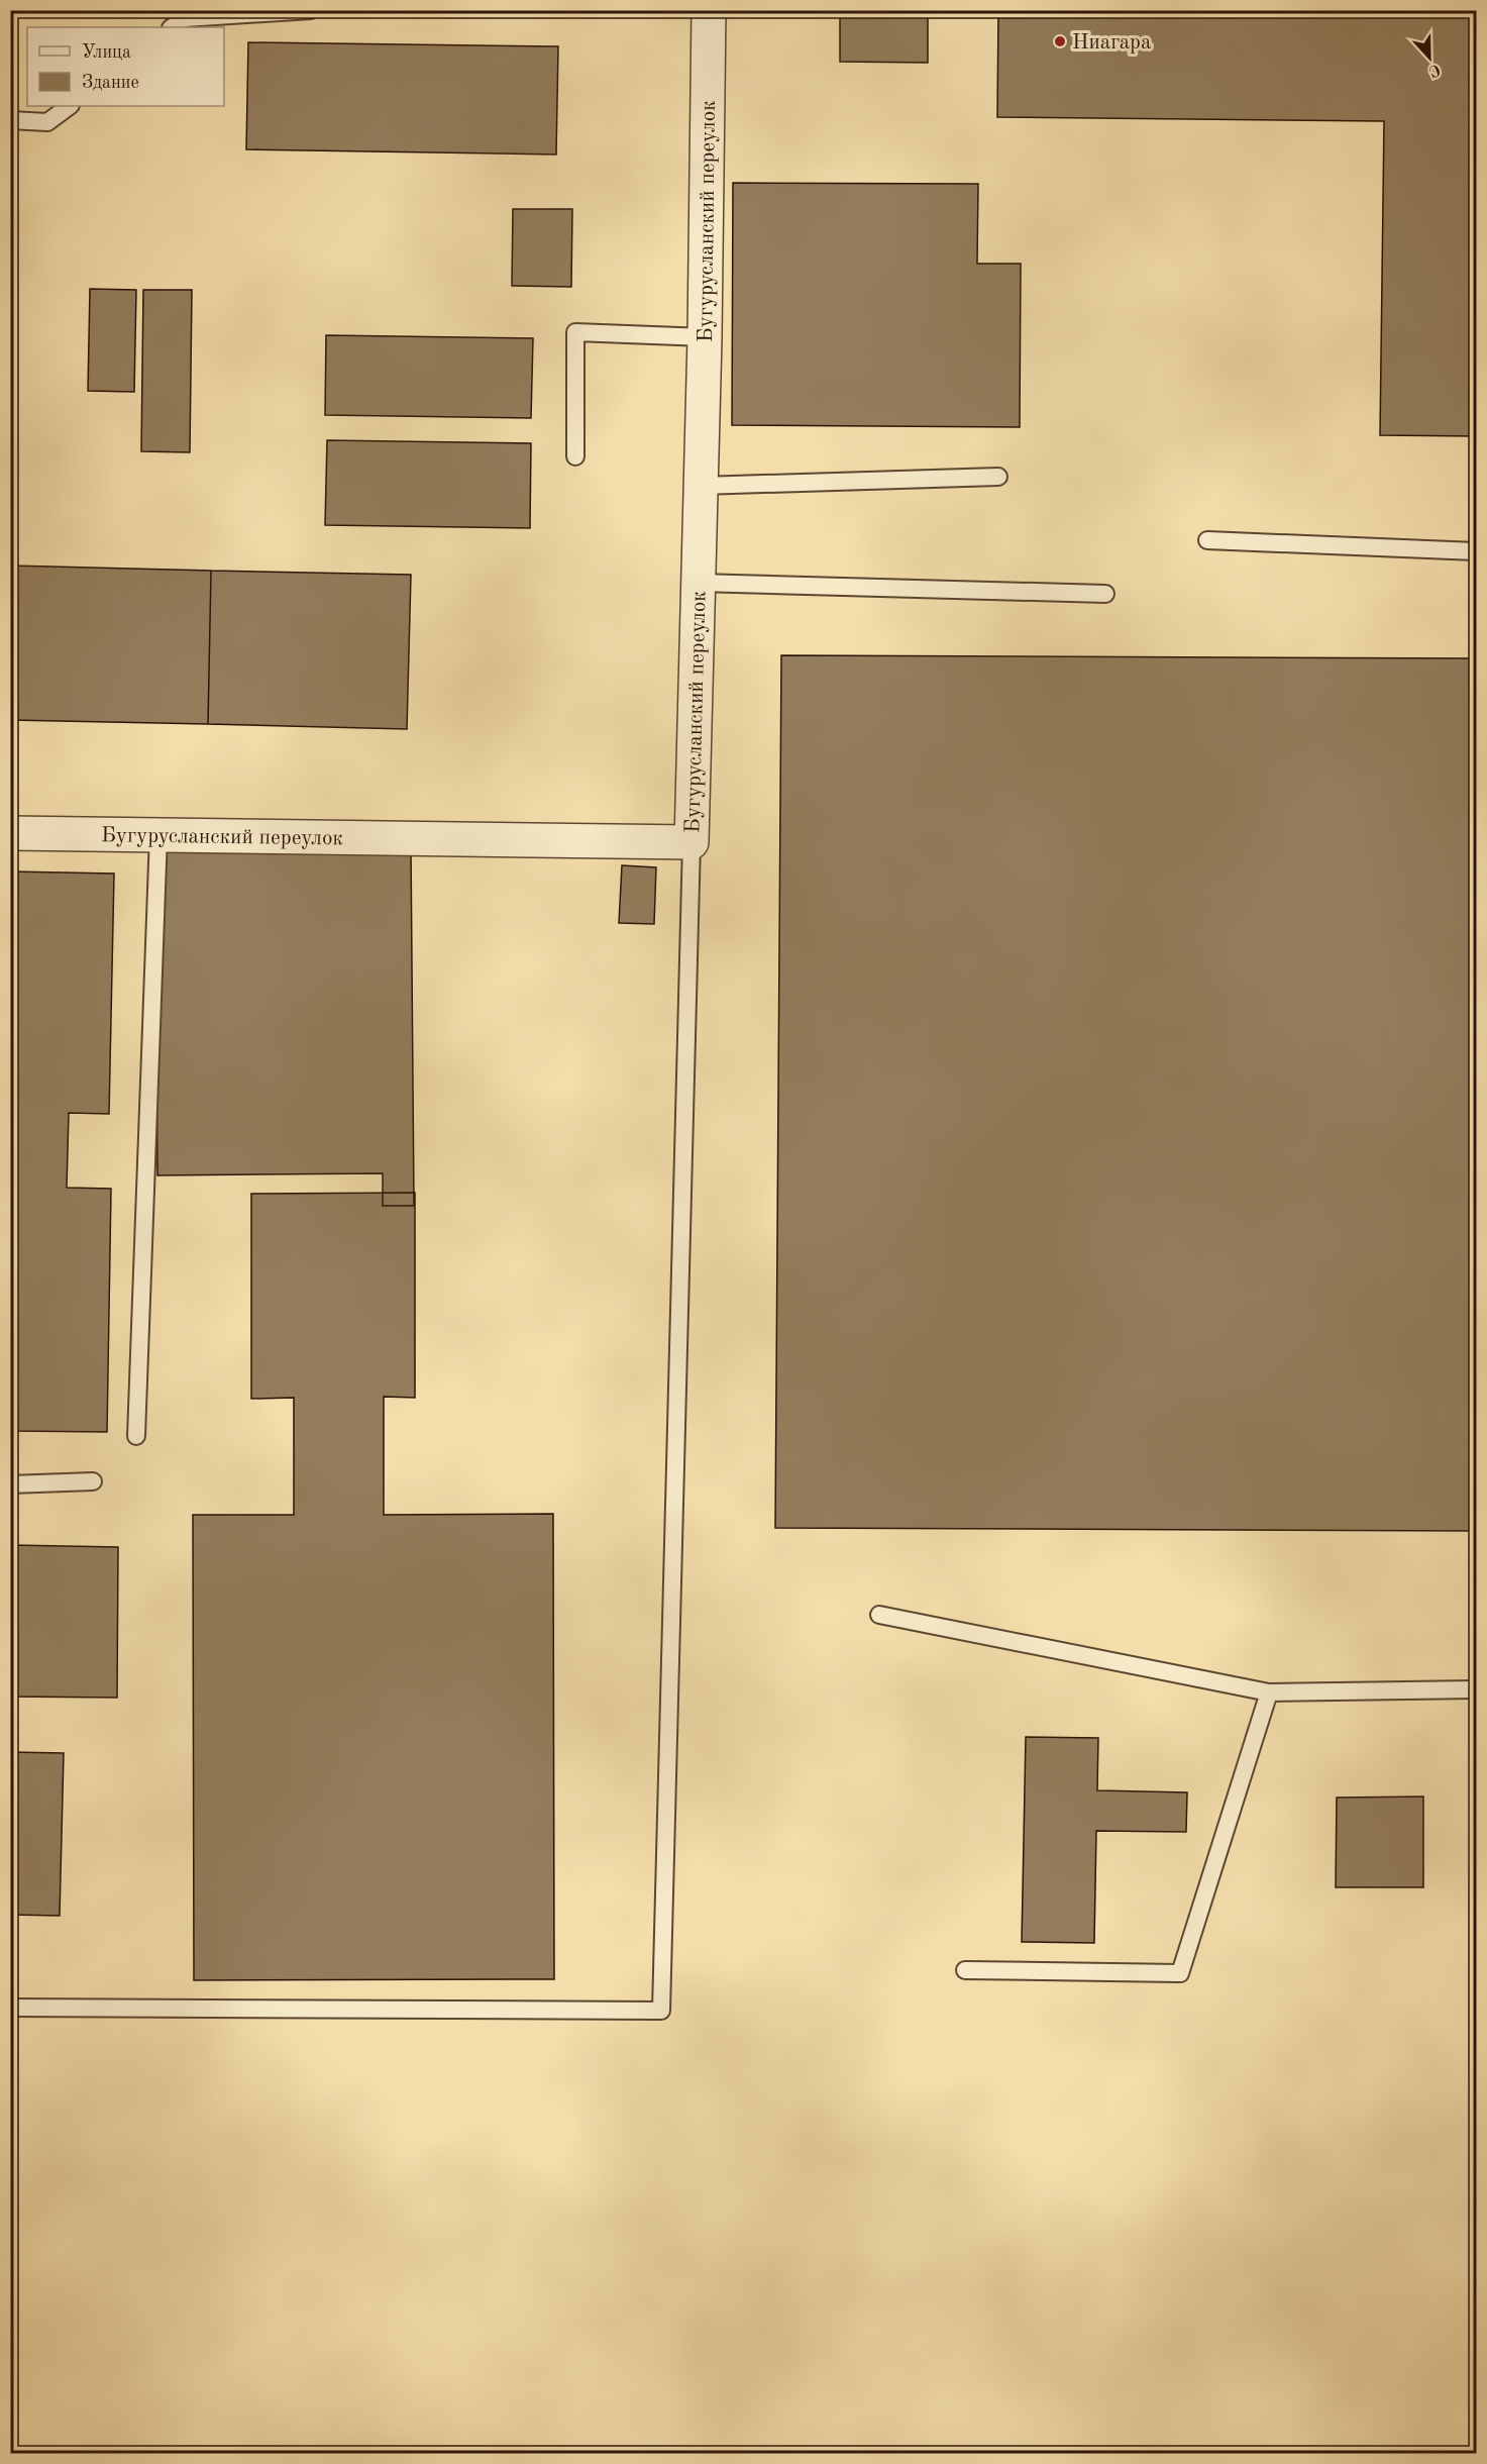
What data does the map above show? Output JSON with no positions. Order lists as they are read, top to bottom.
{
  "streets": {
    "street": ["Бугурусланский переулок"]
  },
  "places": ["Ниагара"],
  "legend": ["Улица", "Здание"],
  "north": "bottom"
}
